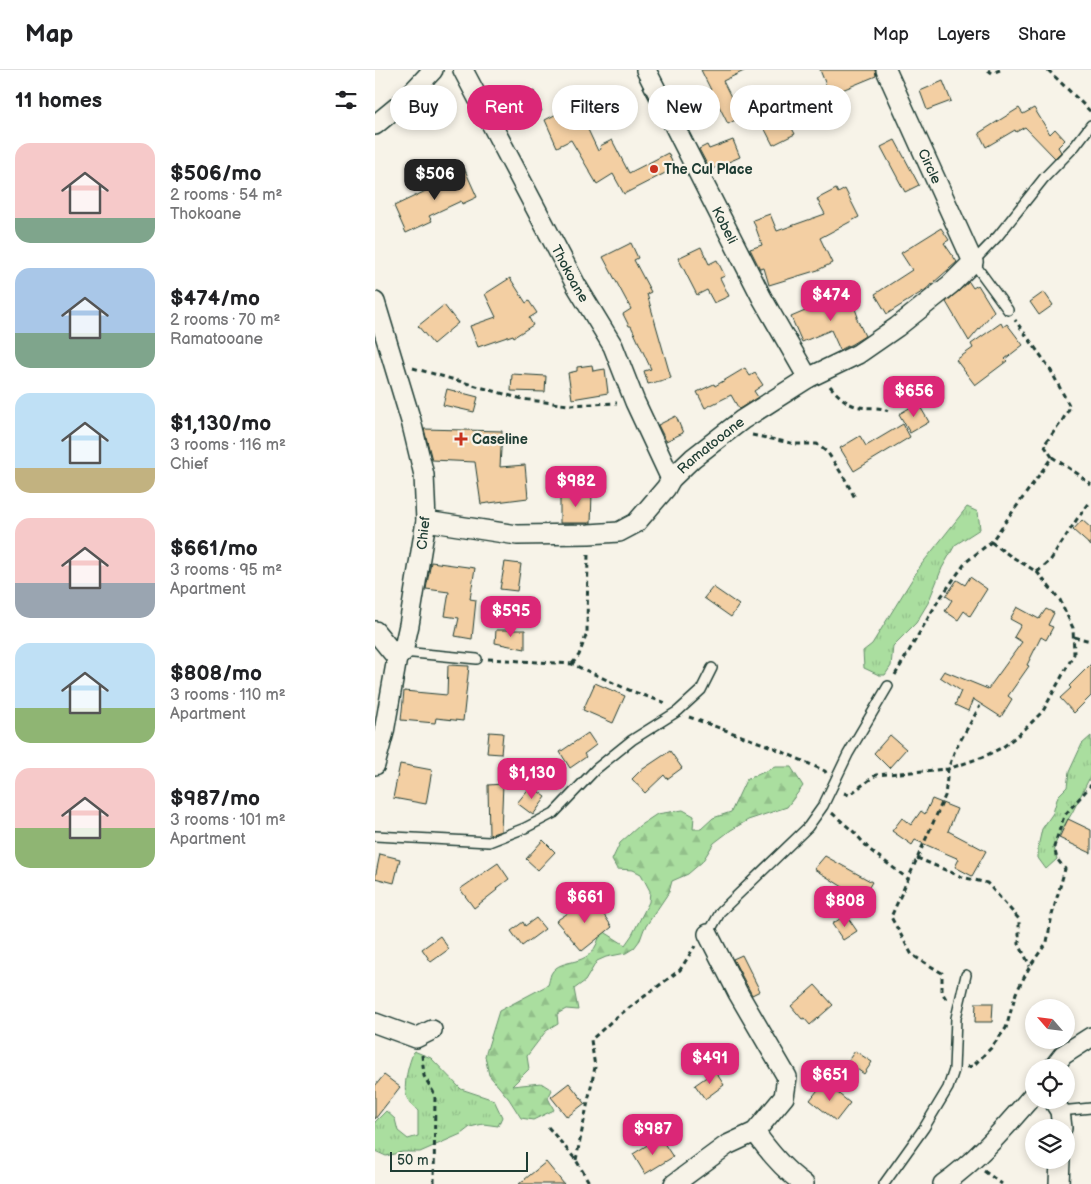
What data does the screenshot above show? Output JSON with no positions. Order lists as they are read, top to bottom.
{
  "streets": {
    "street": [
      "Circle",
      "Kobeli",
      "Thokoane",
      "Ramatooane",
      "Chief"
    ]
  },
  "crossings": [
    ["Circle", "Ramatooane"],
    ["Kobeli", "Ramatooane"],
    ["Thokoane", "Ramatooane"],
    ["Ramatooane", "Chief"]
  ],
  "places": {
    "other": ["The Cul Place"],
    "health": ["Caseline"]
  },
  "scale_bar": "50 m",
  "north": "top left",
  "page": {
    "header": "Map",
    "nav": ["Map", "Layers", "Share"],
    "heading": "11 homes",
    "chip": [
      "Buy",
      "Rent",
      "Filters",
      "New",
      "Apartment"
    ],
    "list": [
      {
        "name": "$506/mo",
        "note": "2 rooms · 54 m² · Thokoane"
      },
      {
        "name": "$474/mo",
        "note": "2 rooms · 70 m² · Ramatooane"
      },
      {
        "name": "$1,130/mo",
        "note": "3 rooms · 116 m² · Chief"
      },
      {
        "name": "$661/mo",
        "note": "3 rooms · 95 m² · Apartment"
      },
      {
        "name": "$808/mo",
        "note": "3 rooms · 110 m² · Apartment"
      },
      {
        "name": "$987/mo",
        "note": "3 rooms · 101 m² · Apartment"
      }
    ],
    "price": [
      "$506",
      "$474",
      "$656",
      "$982",
      "$595",
      "$1,130",
      "$661",
      "$808",
      "$491",
      "$651",
      "$987"
    ],
    "scale": "50 m"
  }
}
